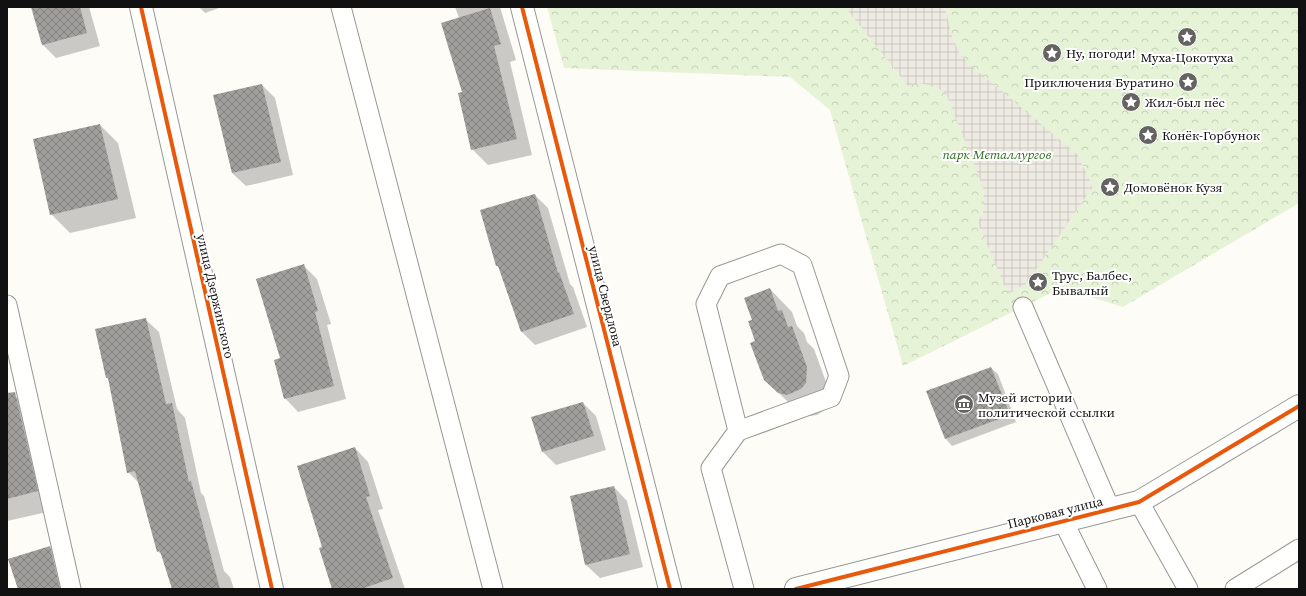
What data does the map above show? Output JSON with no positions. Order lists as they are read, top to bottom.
{
  "streets": {
    "street": ["улица Дзержинского", "улица Свердлова", "Парковая улица"]
  },
  "parks": ["парк Металлургов"],
  "places": {
    "place": [
      "Муха-Цокотуха",
      "Ну, погоди!",
      "Приключения Буратино",
      "Жил-был пёс",
      "Конёк-Горбунок",
      "Домовёнок Кузя",
      "Трус, Балбес, Бывалый"
    ],
    "museum": ["Музей истории политической ссылки"]
  }
}
